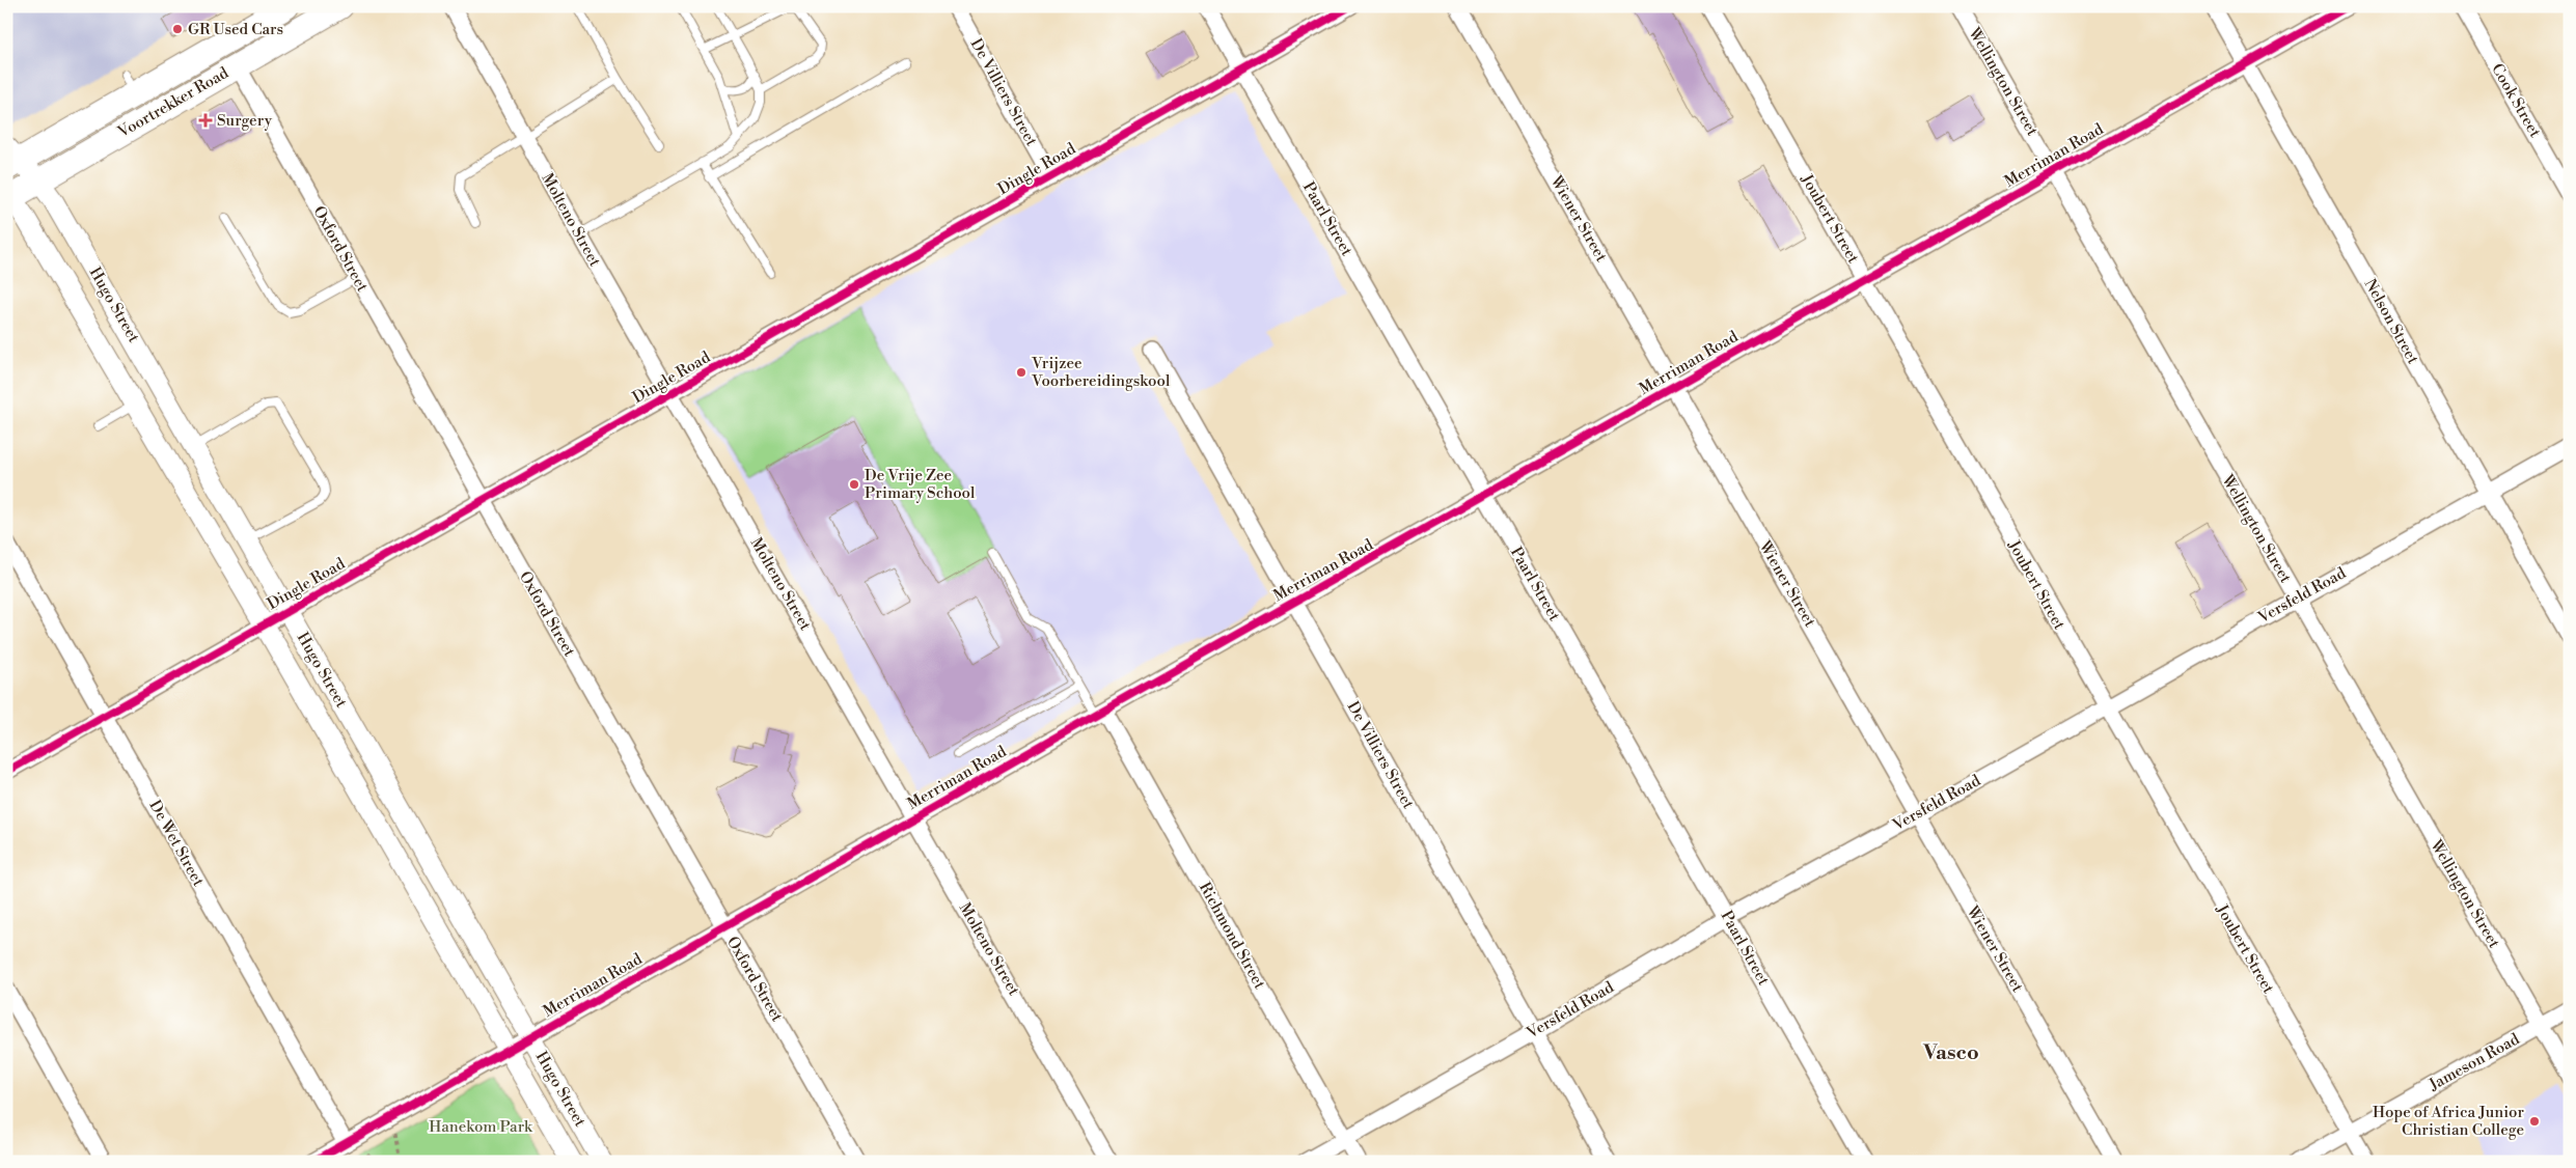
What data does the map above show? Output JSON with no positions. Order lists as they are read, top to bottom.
{
  "streets": {
    "main road": ["Voortrekker Road"],
    "street": [
      "Wellington Street",
      "De Villiers Street",
      "Cook Street",
      "Merriman Road",
      "Dingle Road",
      "Paarl Street",
      "Wiener Street",
      "Joubert Street",
      "Molteno Street",
      "Oxford Street",
      "Hugo Street",
      "Nelson Street",
      "Versfeld Road",
      "De Wet Street",
      "Richmond Street",
      "Jameson Road"
    ]
  },
  "crossings": [
    ["Wellington Street", "Merriman Road"],
    ["Wellington Street", "Versfeld Road"],
    ["Wellington Street", "Jameson Road"],
    ["De Villiers Street", "Merriman Road"],
    ["De Villiers Street", "Dingle Road"],
    ["De Villiers Street", "Versfeld Road"],
    ["Voortrekker Road", "Oxford Street"],
    ["Voortrekker Road", "Hugo Street"],
    ["Merriman Road", "Paarl Street"],
    ["Merriman Road", "Wiener Street"],
    ["Merriman Road", "Joubert Street"],
    ["Merriman Road", "Molteno Street"],
    ["Merriman Road", "Oxford Street"],
    ["Merriman Road", "Hugo Street"],
    ["Merriman Road", "Nelson Street"],
    ["Merriman Road", "De Wet Street"],
    ["Merriman Road", "Richmond Street"],
    ["Dingle Road", "Paarl Street"],
    ["Dingle Road", "Molteno Street"],
    ["Dingle Road", "Oxford Street"],
    ["Dingle Road", "Hugo Street"],
    ["Dingle Road", "De Wet Street"],
    ["Paarl Street", "Versfeld Road"],
    ["Wiener Street", "Versfeld Road"],
    ["Joubert Street", "Versfeld Road"],
    ["Joubert Street", "Jameson Road"],
    ["Nelson Street", "Versfeld Road"],
    ["Versfeld Road", "Richmond Street"]
  ],
  "districts": ["Vasco"],
  "parks": ["Hanekom Park"],
  "places": {
    "other": [
      "GR Used Cars",
      "Vrijzee Voorbereidingskool",
      "De Vrije Zee Primary School",
      "Hope of Africa Junior Christian College"
    ],
    "health": ["Surgery"]
  }
}
